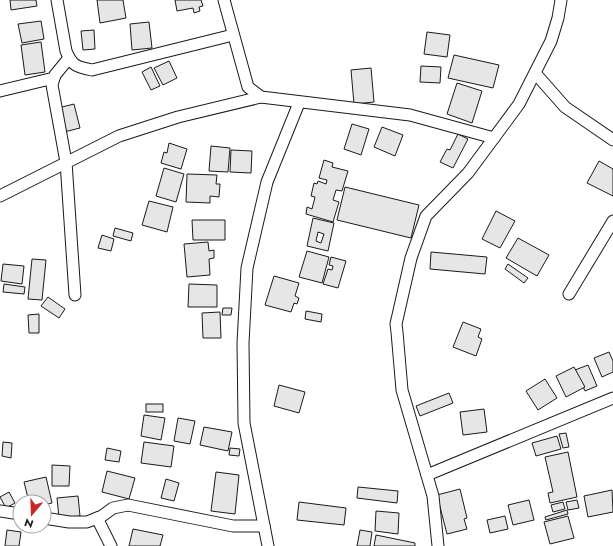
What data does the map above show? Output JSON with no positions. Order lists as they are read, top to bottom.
{
  "north": "bottom"
}
